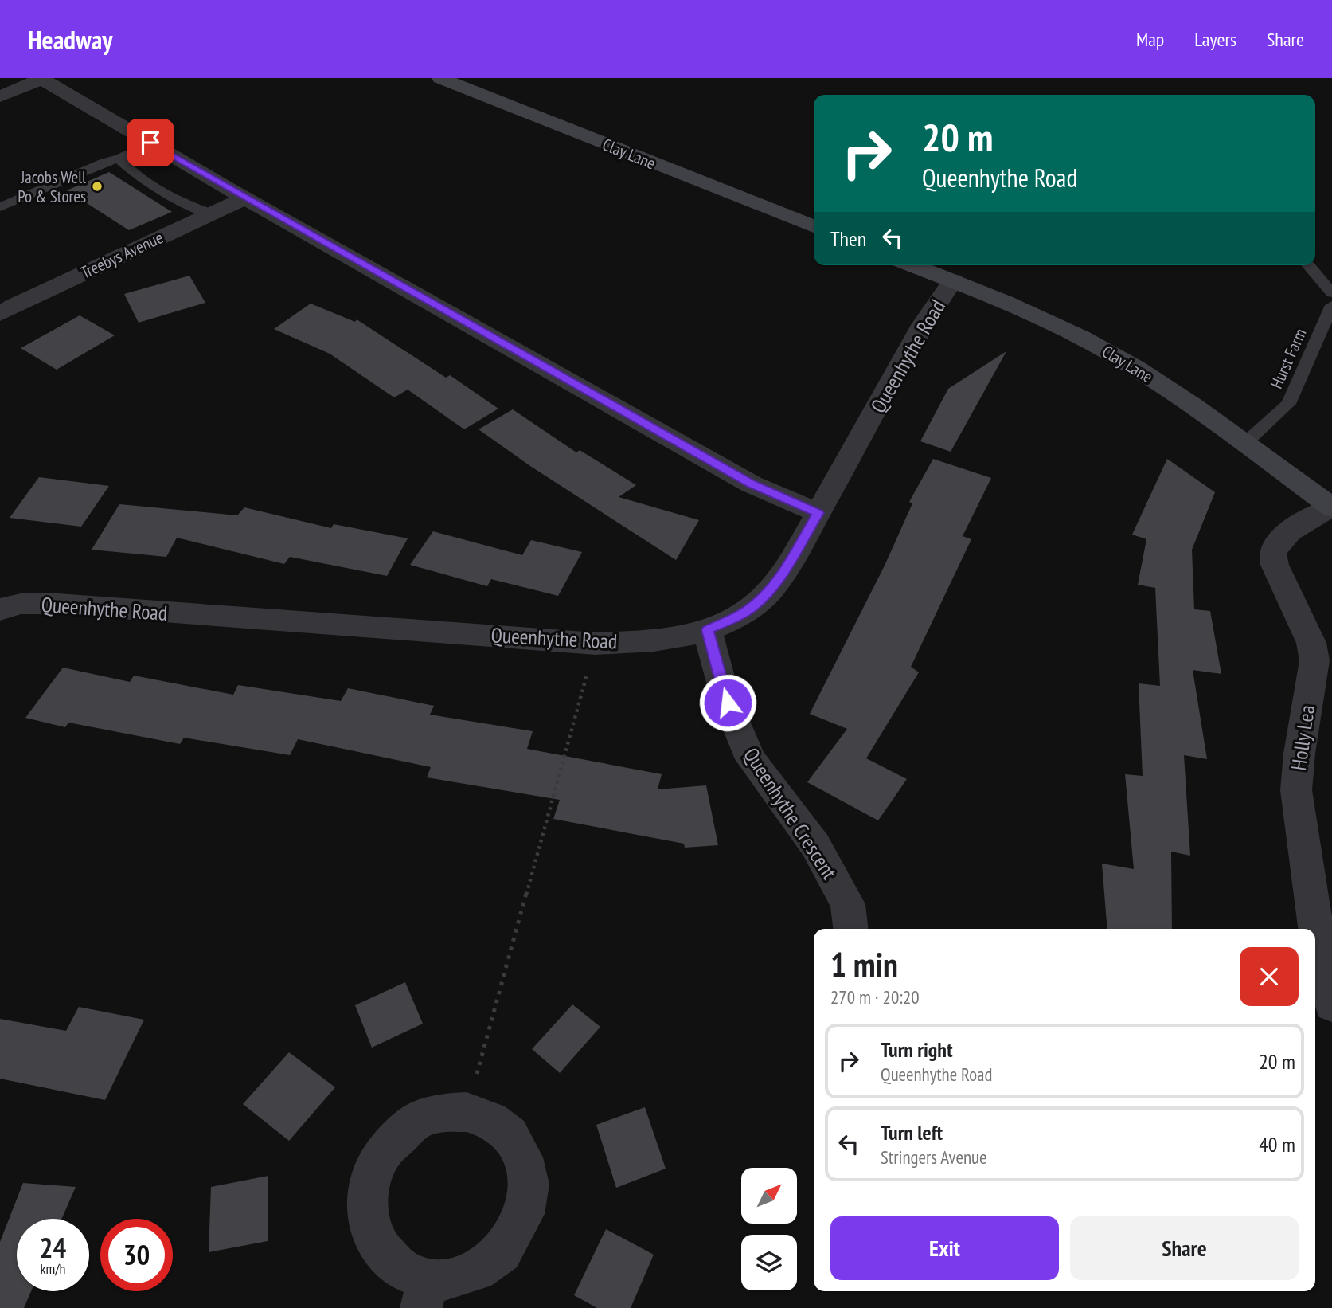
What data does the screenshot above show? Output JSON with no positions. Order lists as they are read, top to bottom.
{
  "streets": {
    "street": [
      "Clay Lane",
      "Treebys Avenue",
      "Queenhythe Road",
      "Holly Lea",
      "Queenhythe Crescent"
    ],
    "lane": ["Hurst Farm"]
  },
  "crossings": [
    ["Clay Lane", "Queenhythe Road"],
    ["Clay Lane", "Hurst Farm"],
    ["Clay Lane", "Holly Lea"],
    ["Queenhythe Road", "Queenhythe Crescent"]
  ],
  "places": ["Jacobs Well Po & Stores"],
  "north": "top right",
  "page": {
    "header": "Headway",
    "nav": ["Map", "Layers", "Share"],
    "turn": ["20 m", "Queenhythe Road"],
    "then": "Then",
    "heading": ["1 min", "270 m · 20:20"],
    "list": [
      {
        "name": "Turn right",
        "note": "Queenhythe Road",
        "value": "20 m"
      },
      {
        "name": "Turn left",
        "note": "Stringers Avenue",
        "value": "40 m"
      }
    ],
    "buttons": ["Exit", "Share"],
    "speed": "24 km/h",
    "limit": "30"
  }
}
